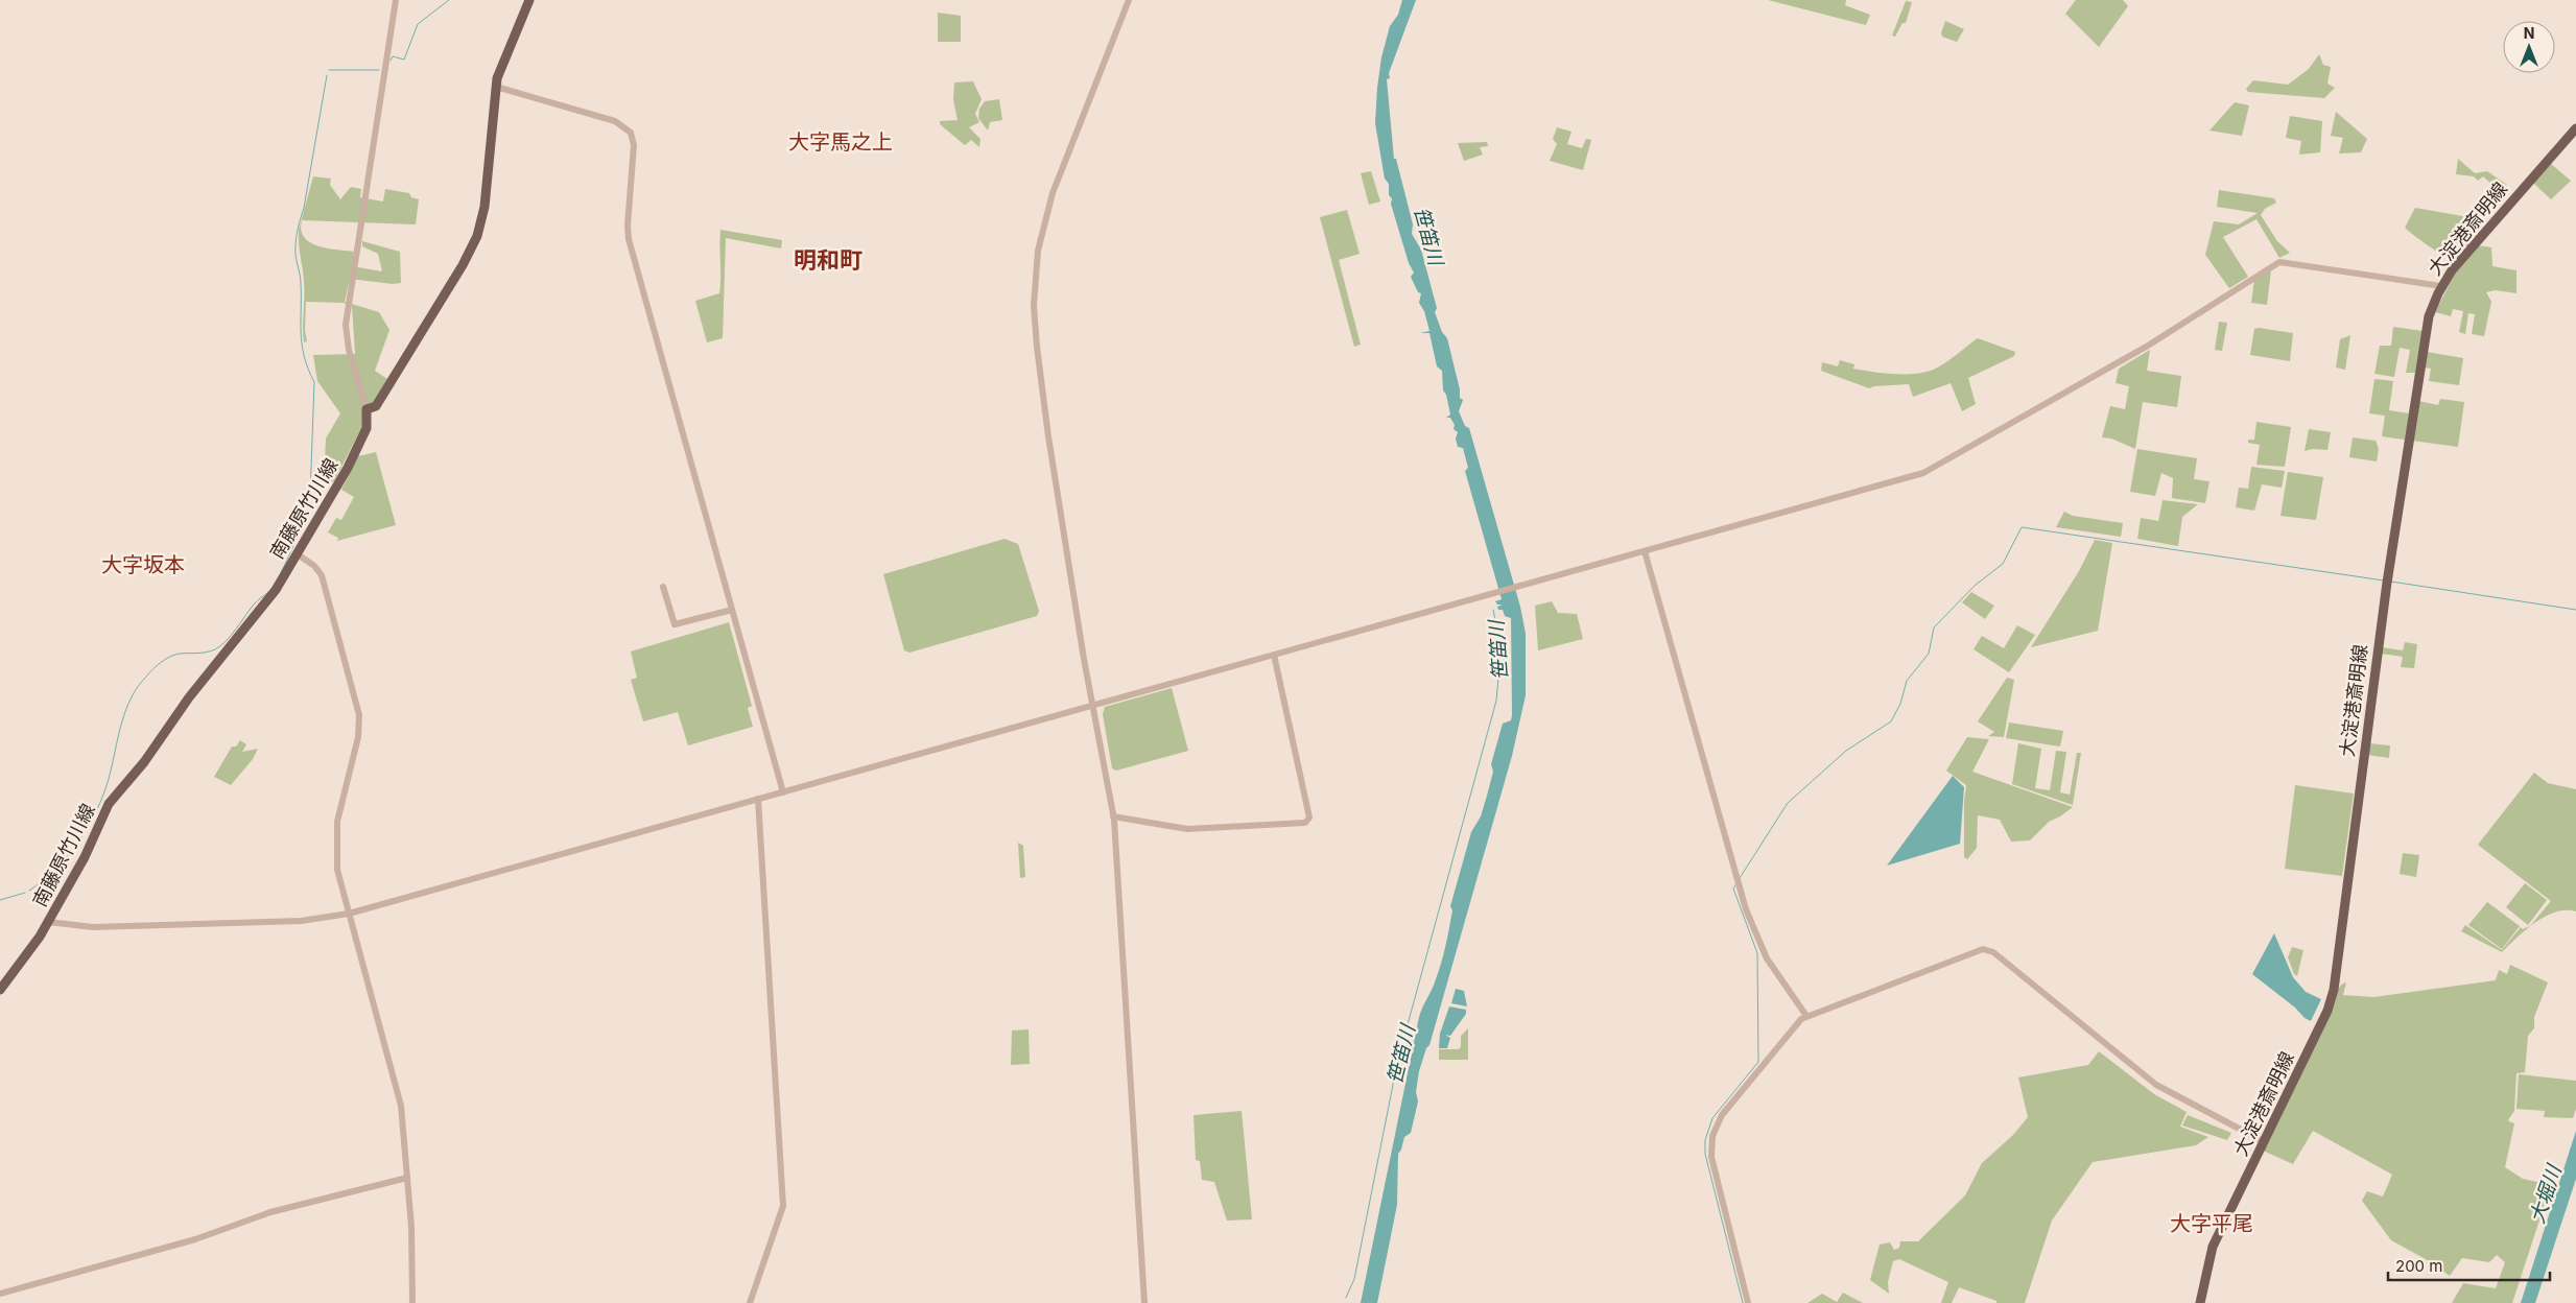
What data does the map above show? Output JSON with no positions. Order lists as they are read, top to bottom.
{
  "streets": {
    "main road": ["大淀港斎明線", "南藤原竹川線"]
  },
  "districts": [
    "大字馬之上",
    "明和町",
    "大字坂本",
    "大字平尾"
  ],
  "water": ["笹笛川", "大堀川"],
  "scale_bar": "200 m",
  "north": "top"
}
